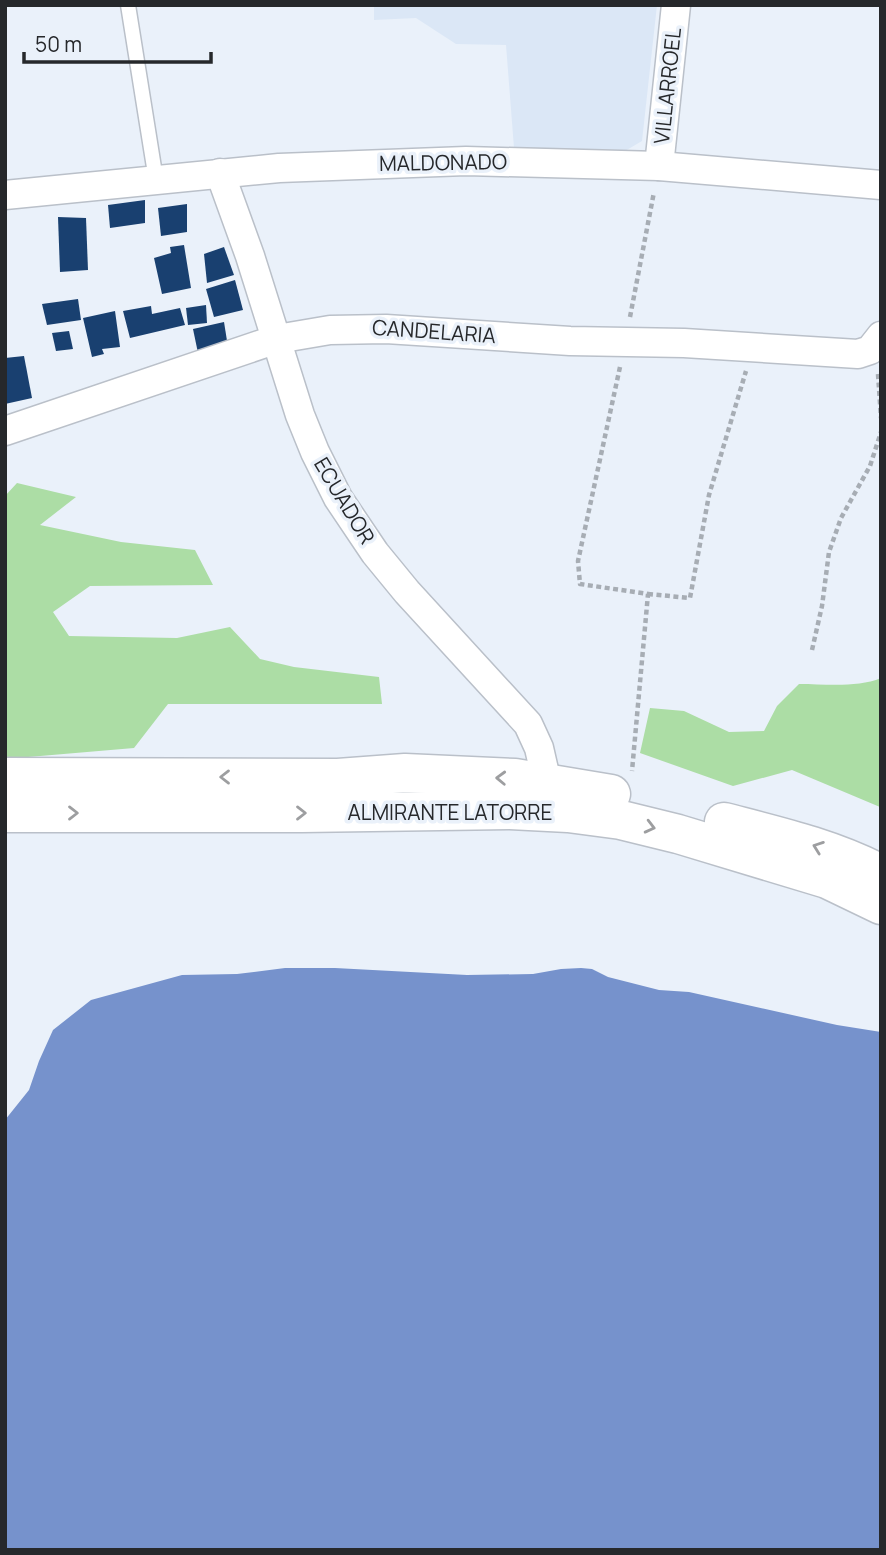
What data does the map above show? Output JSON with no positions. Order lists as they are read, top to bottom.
{
  "streets": {
    "main road": ["ALMIRANTE LATORRE"],
    "street": [
      "VILLARROEL",
      "MALDONADO",
      "CANDELARIA",
      "ECUADOR"
    ]
  },
  "crossings": [
    ["VILLARROEL", "MALDONADO"],
    ["MALDONADO", "ECUADOR"],
    ["CANDELARIA", "ECUADOR"],
    ["ECUADOR", "ALMIRANTE LATORRE"]
  ],
  "scale_bar": "50 m"
}
